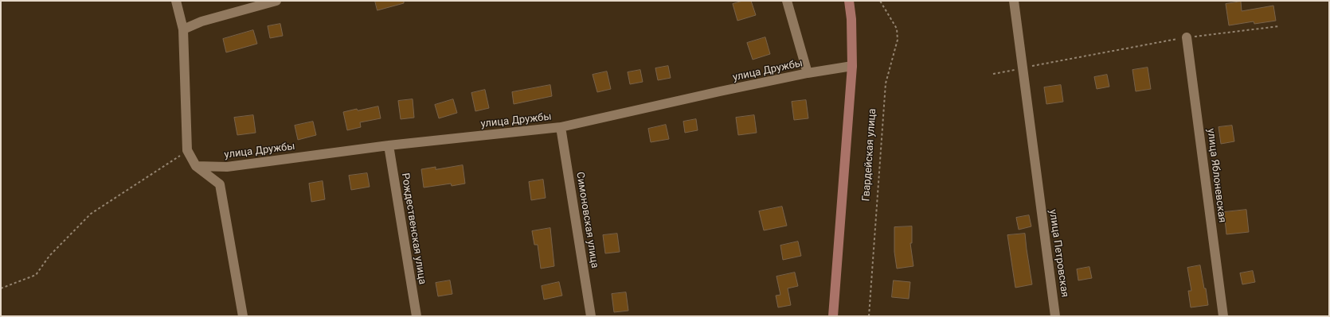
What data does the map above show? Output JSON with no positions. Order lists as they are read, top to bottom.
{
  "streets": {
    "street": [
      "улица Дружбы",
      "улица Яблоневская",
      "Симоновская улица",
      "Рождественская улица",
      "улица Петровская"
    ],
    "path": ["Гвардейская улица"]
  },
  "crossings": [
    ["улица Дружбы", "Симоновская улица"],
    ["улица Дружбы", "Рождественская улица"]
  ]
}
